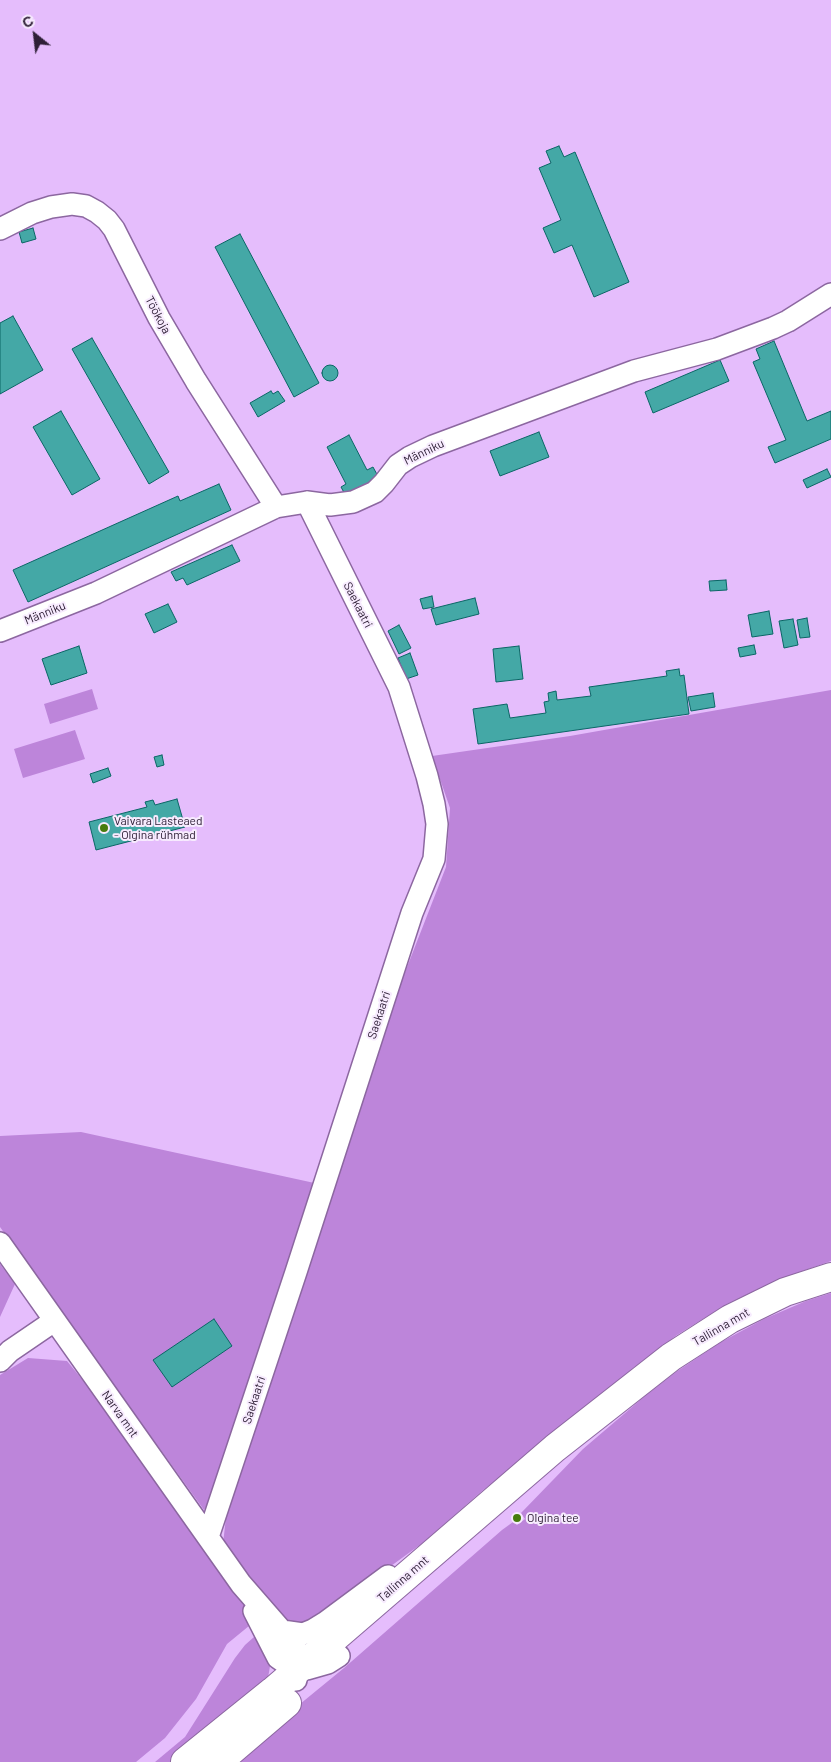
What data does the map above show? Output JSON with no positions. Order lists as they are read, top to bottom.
{
  "streets": {
    "highway": ["Tallinna mnt"],
    "street": [
      "Töökoja",
      "Männiku",
      "Saekaatri",
      "Narva mnt"
    ]
  },
  "crossings": [
    ["Töökoja", "Männiku"],
    ["Männiku", "Saekaatri"],
    ["Saekaatri", "Narva mnt"],
    ["Tallinna mnt", "Narva mnt"]
  ],
  "places": ["Vaivara Lasteaed - Olgina rühmad", "Olgina tee"],
  "north": "top left"
}
